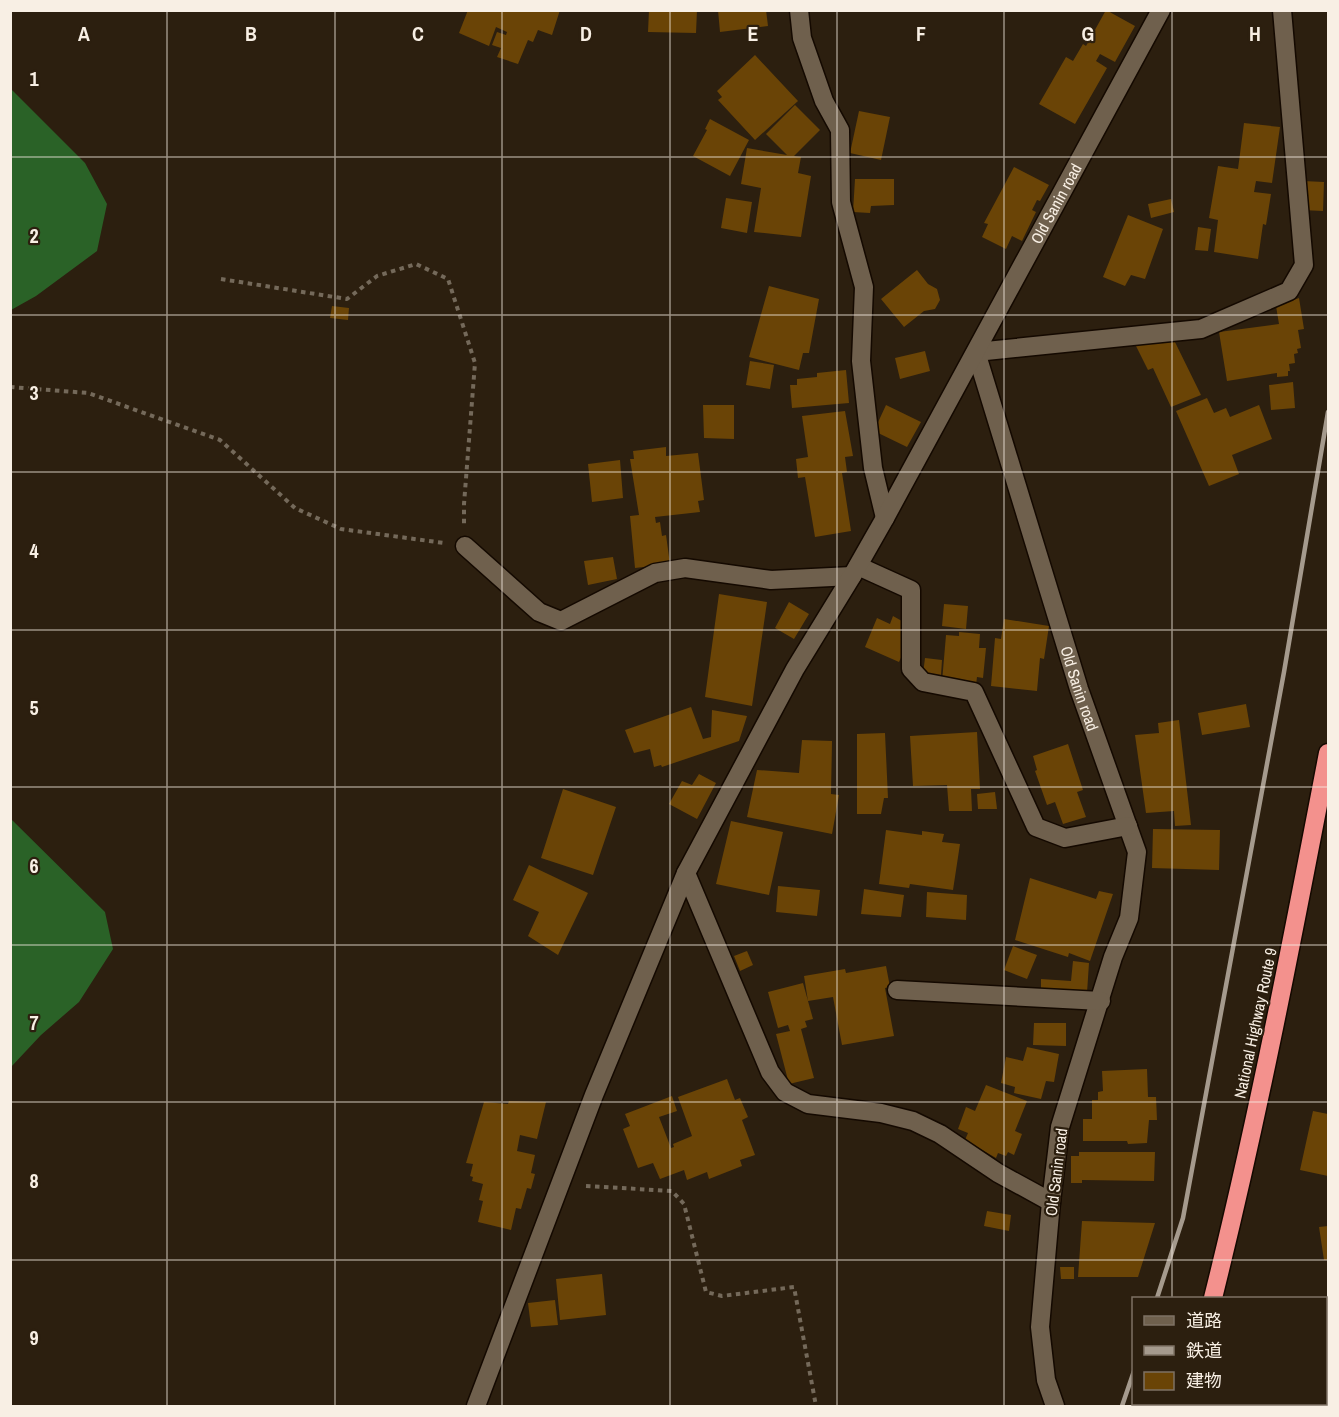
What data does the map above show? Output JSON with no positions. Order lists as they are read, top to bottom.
{
  "streets": {
    "highway": ["National Highway Route 9"],
    "street": ["Old Sanin road"]
  },
  "legend": ["道路", "鉄道", "建物"],
  "grid": {
    "columns": [
      "A",
      "B",
      "C",
      "D",
      "E",
      "F",
      "G",
      "H"
    ],
    "rows": [
      "1",
      "2",
      "3",
      "4",
      "5",
      "6",
      "7",
      "8",
      "9"
    ]
  }
}
